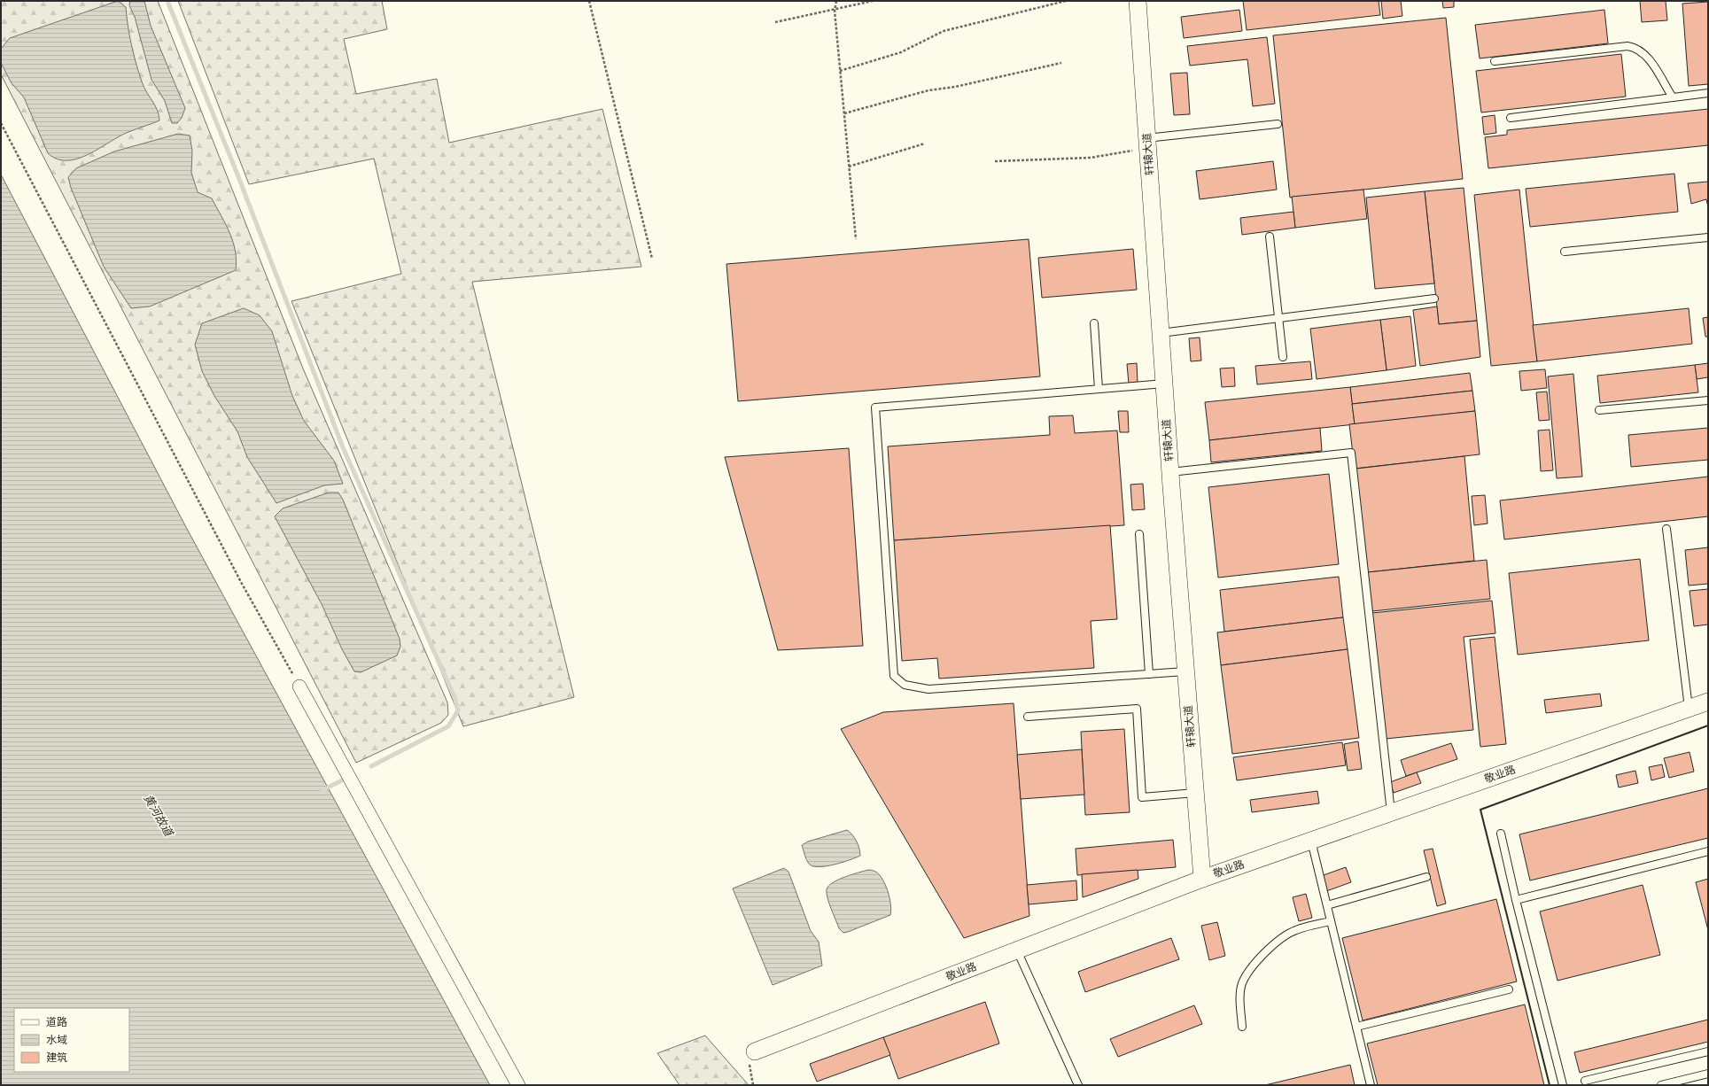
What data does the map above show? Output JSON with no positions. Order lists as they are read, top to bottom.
{
  "streets": {
    "street": ["轩辕大道", "敬业路"]
  },
  "crossings": [
    ["轩辕大道", "敬业路"]
  ],
  "water": ["黄河故道"],
  "legend": ["道路", "水域", "建筑"]
}
